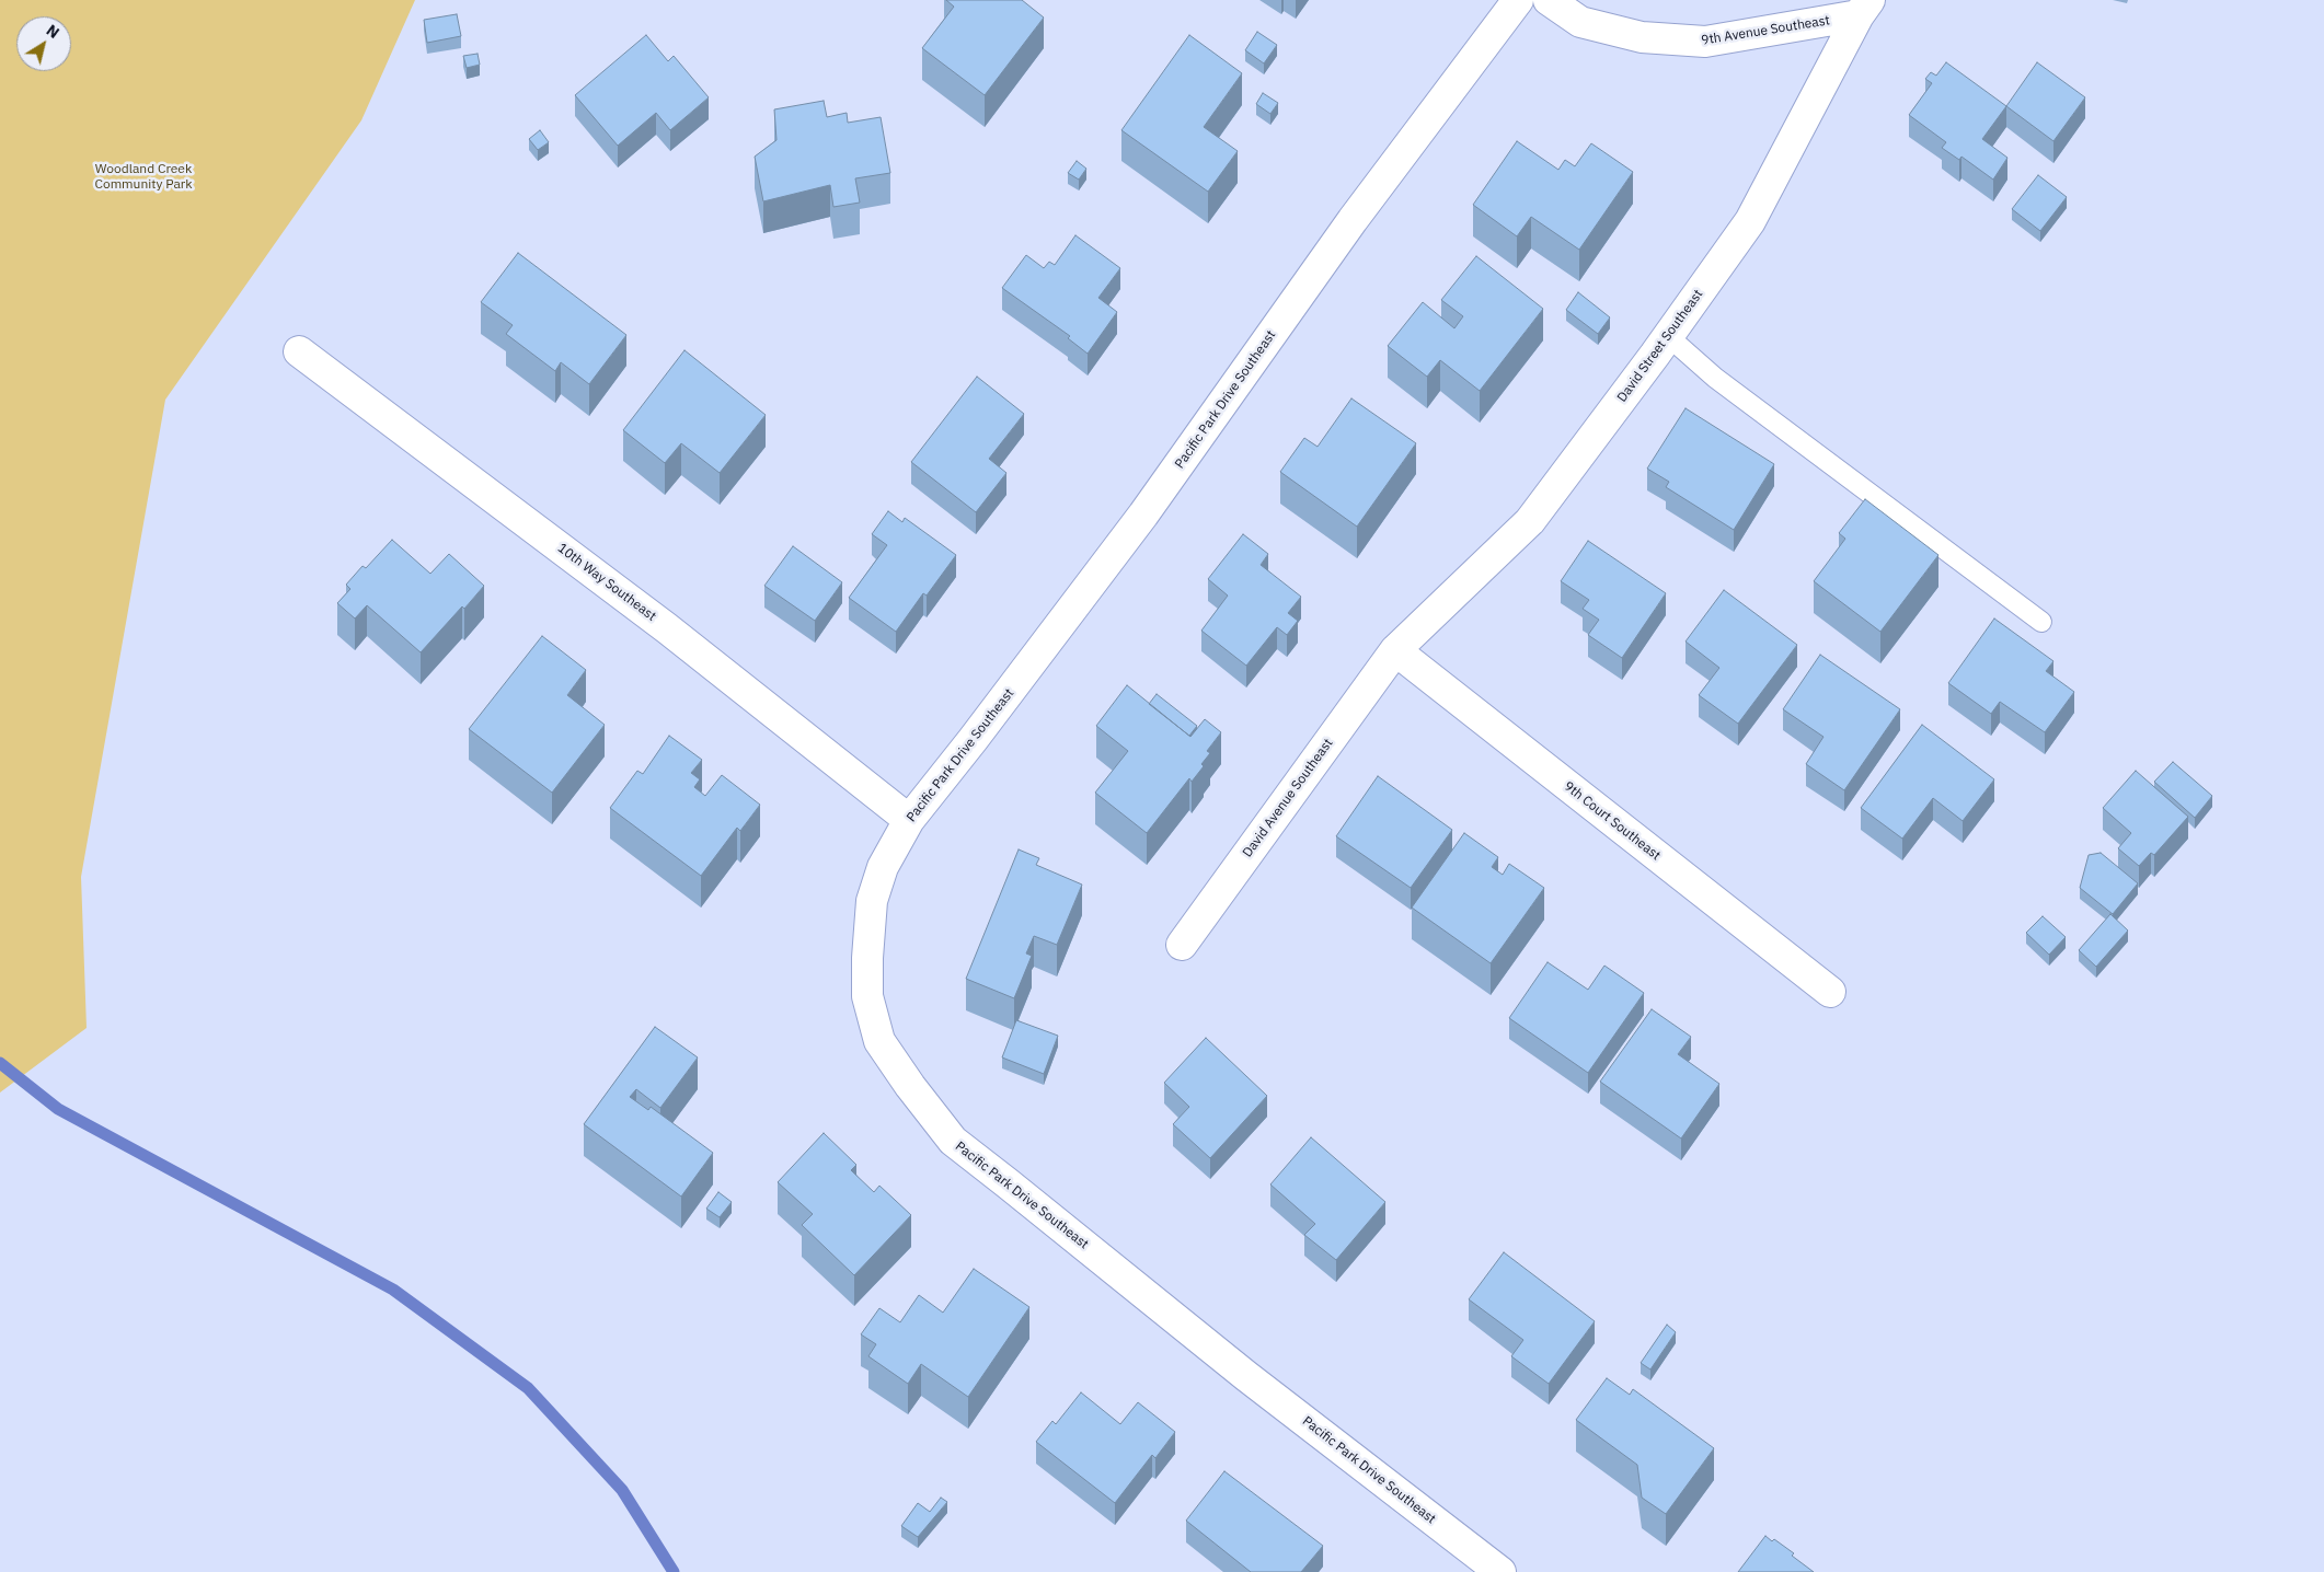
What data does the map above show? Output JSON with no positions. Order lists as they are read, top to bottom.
{
  "streets": {
    "street": [
      "9th Avenue Southeast",
      "David Street Southeast",
      "Pacific Park Drive Southeast",
      "10th Way Southeast",
      "David Avenue Southeast",
      "9th Court Southeast"
    ]
  },
  "crossings": [
    ["9th Avenue Southeast", "David Street Southeast"],
    ["David Street Southeast", "David Avenue Southeast"],
    ["David Street Southeast", "9th Court Southeast"],
    ["Pacific Park Drive Southeast", "10th Way Southeast"],
    ["David Avenue Southeast", "9th Court Southeast"]
  ],
  "parks": ["Woodland Creek Community Park"],
  "north": "top right"
}
